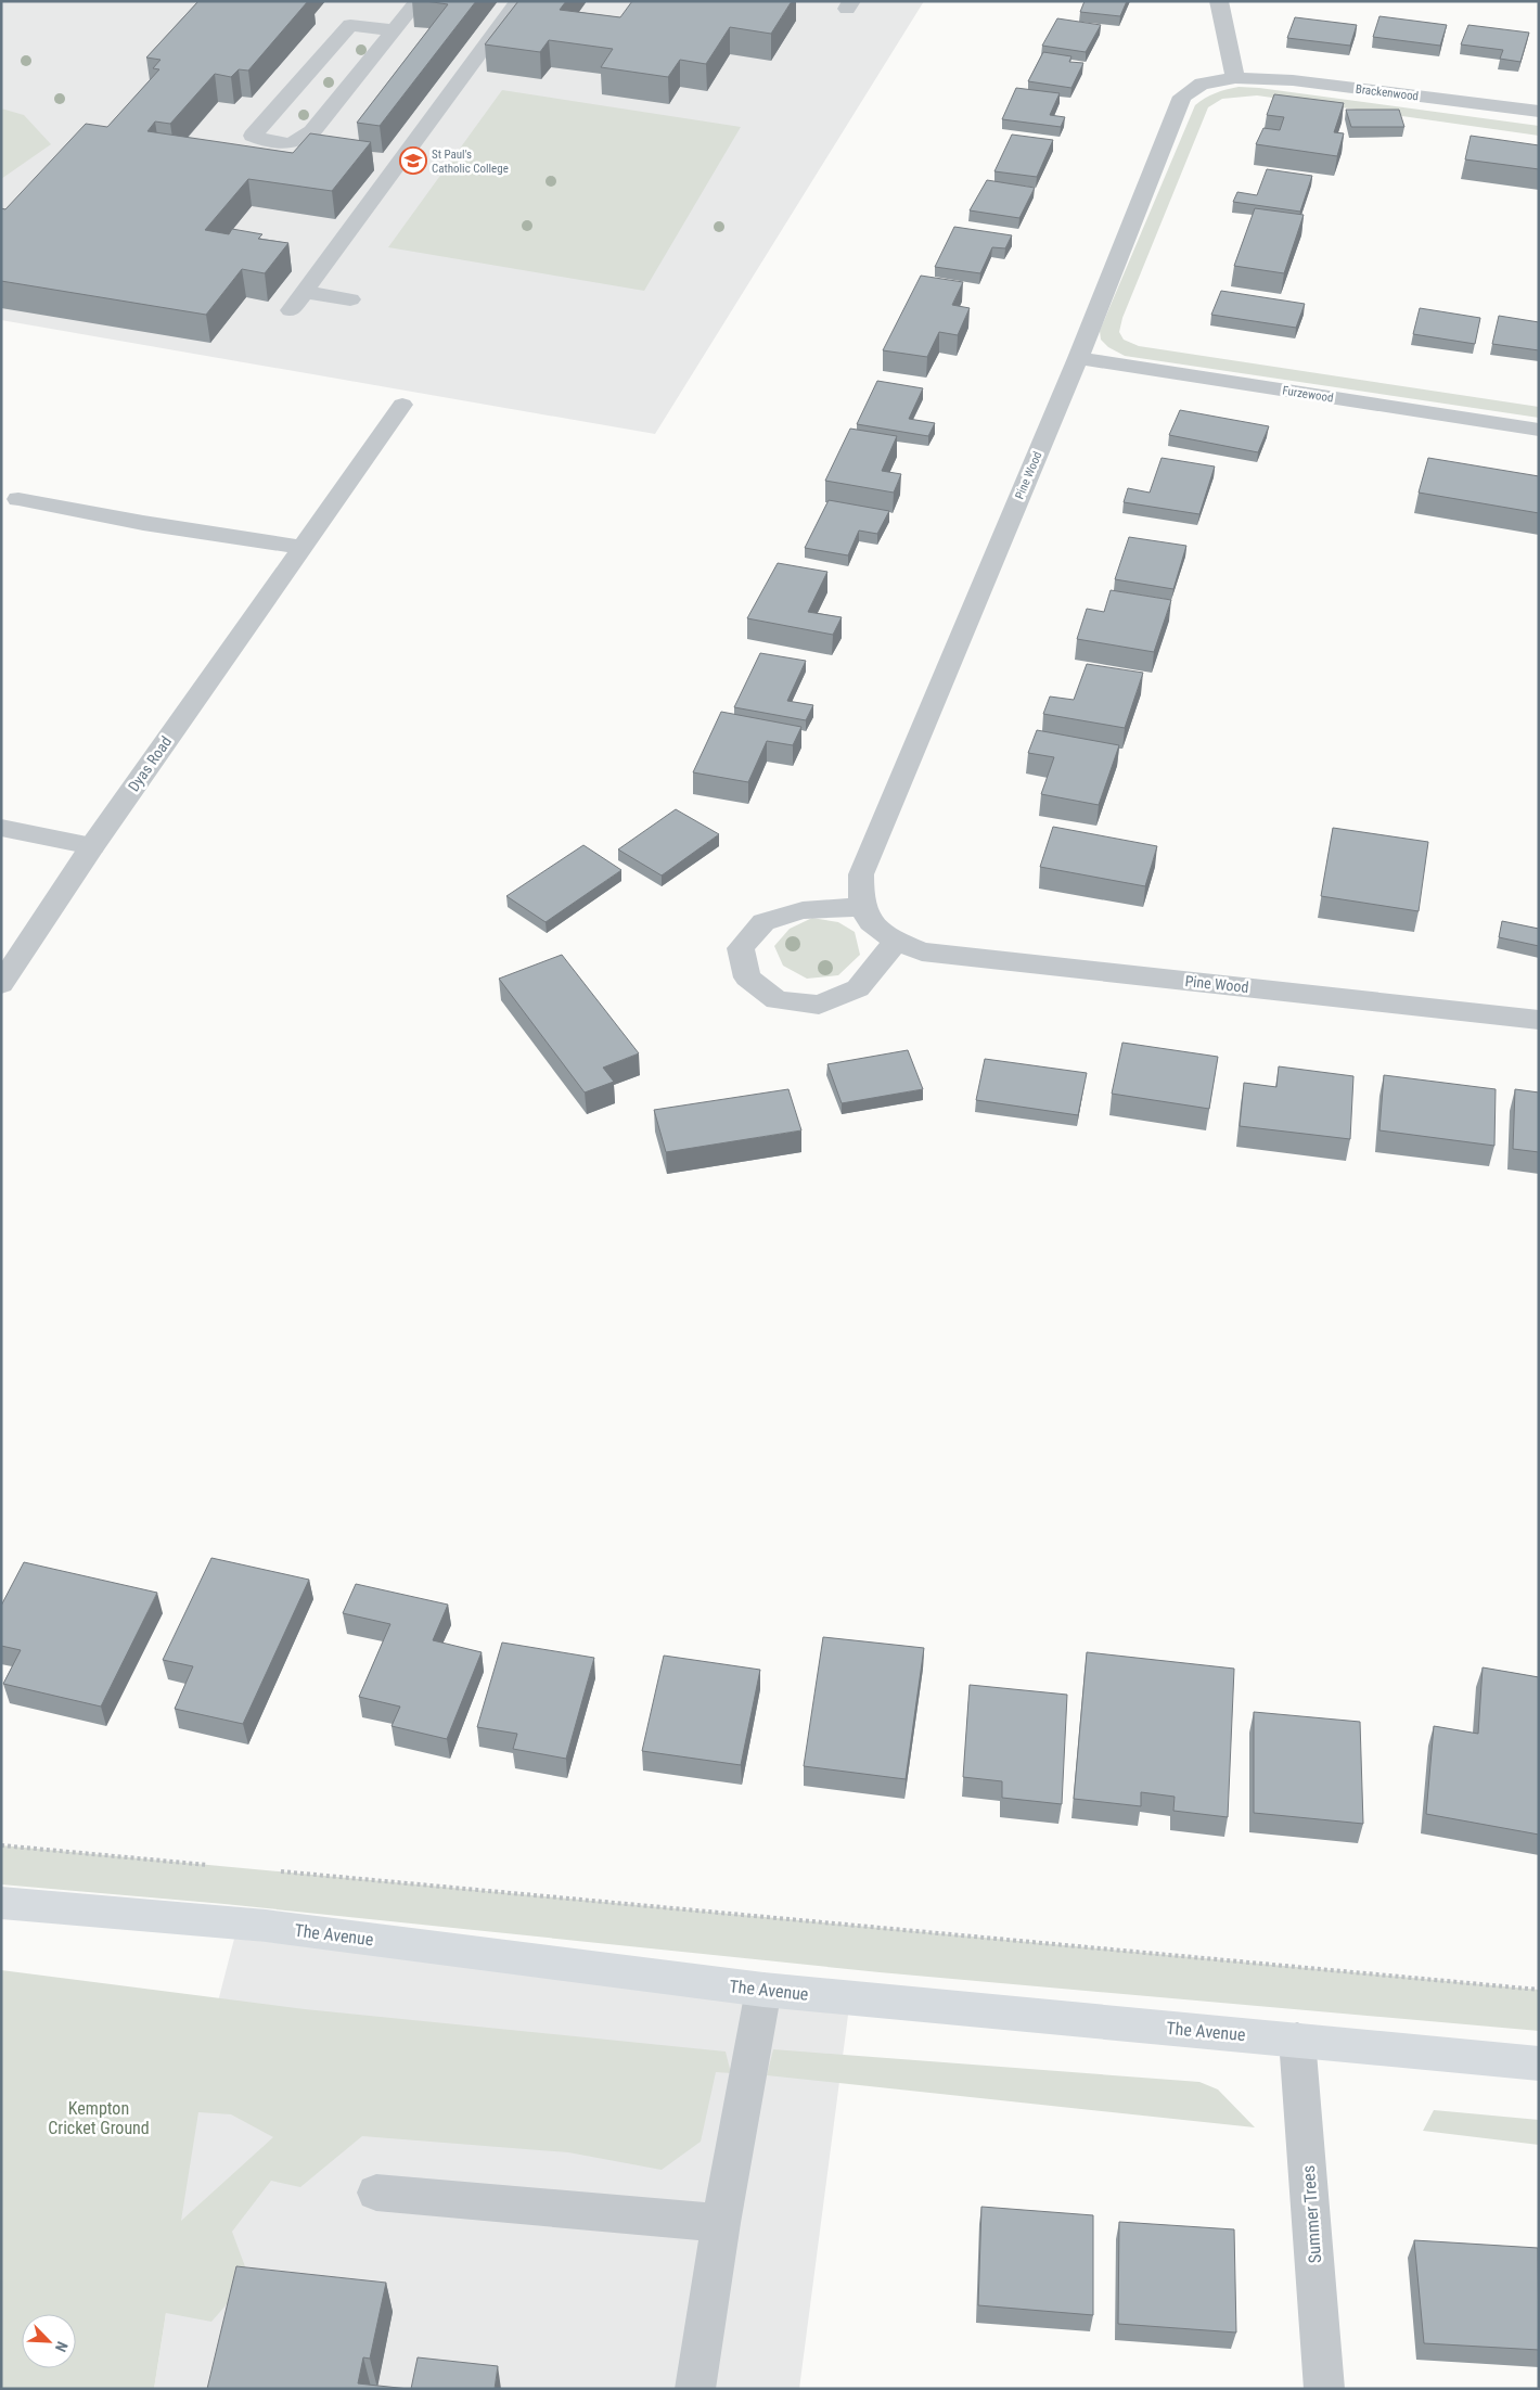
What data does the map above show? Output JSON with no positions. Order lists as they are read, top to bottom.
{
  "streets": {
    "street": [
      "Brackenwood",
      "Furzewood",
      "Pine Wood",
      "Dyas Road",
      "The Avenue",
      "Summer Trees"
    ]
  },
  "crossings": [
    ["Brackenwood", "Pine Wood"],
    ["Furzewood", "Pine Wood"],
    ["The Avenue", "Summer Trees"]
  ],
  "parks": ["Kempton Cricket Ground"],
  "places": {
    "school or university": ["St Paul's Catholic College"]
  },
  "north": "bottom right"
}
